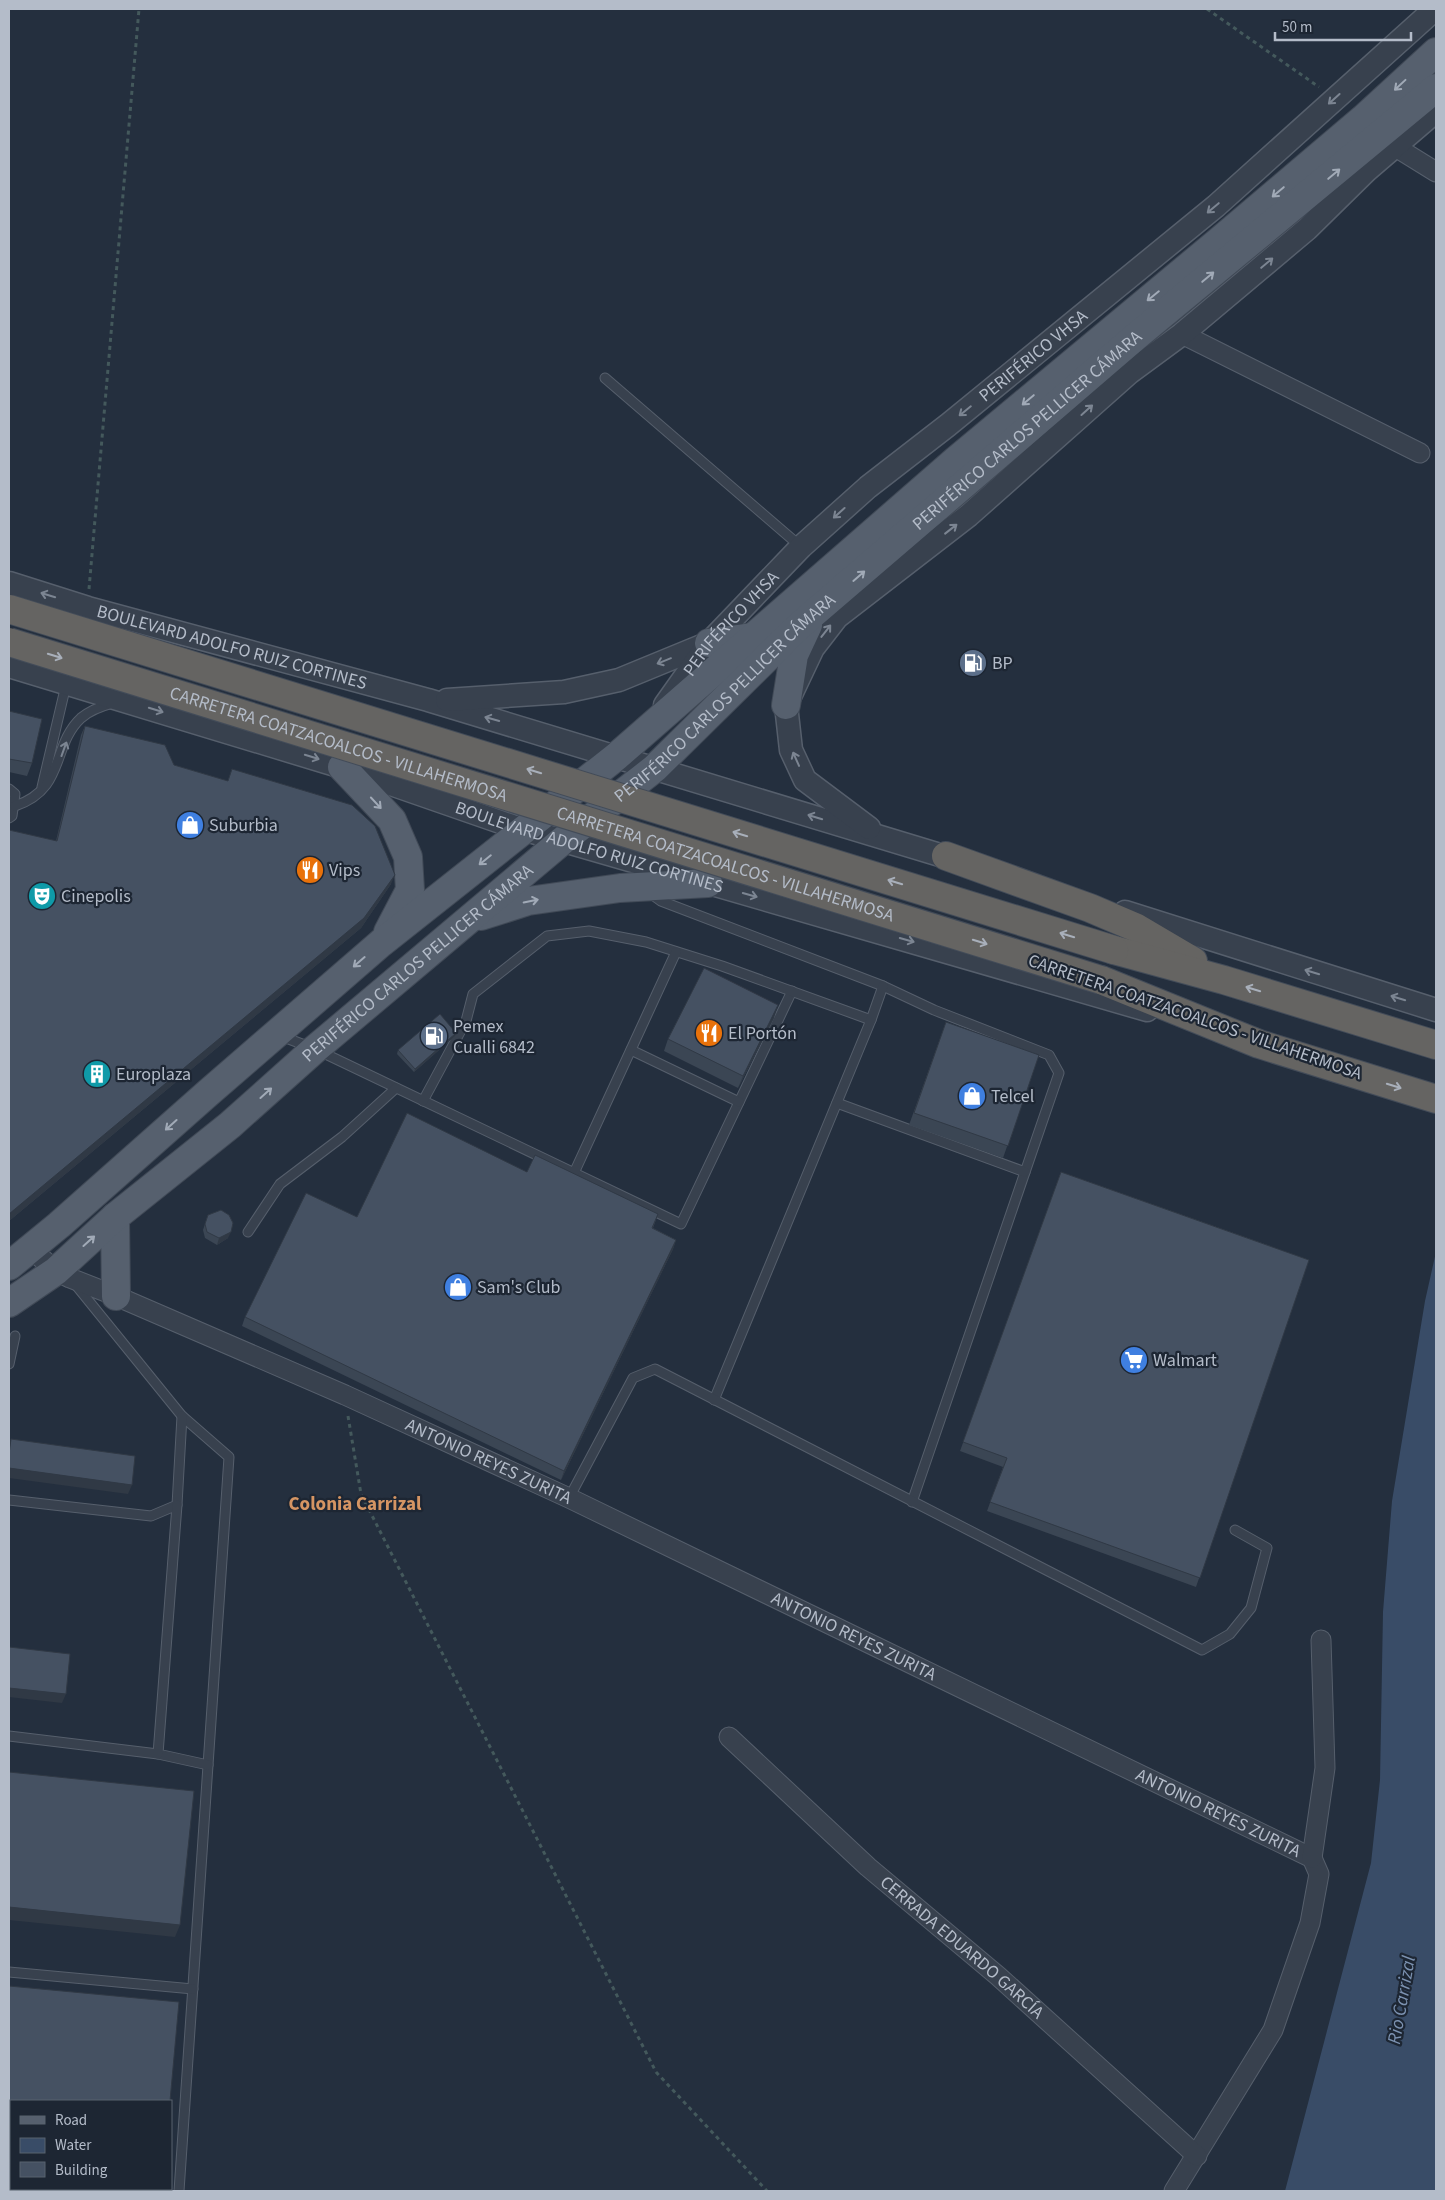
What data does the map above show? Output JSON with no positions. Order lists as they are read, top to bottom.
{
  "streets": {
    "highway": ["CARRETERA COATZACOALCOS - VILLAHERMOSA"],
    "main road": ["PERIFÉRICO CARLOS PELLICER CÁMARA"],
    "street": [
      "PERIFÉRICO VHSA",
      "BOULEVARD ADOLFO RUIZ CORTINES",
      "ANTONIO REYES ZURITA",
      "CERRADA EDUARDO GARCÍA"
    ]
  },
  "crossings": [
    ["PERIFÉRICO VHSA", "PERIFÉRICO CARLOS PELLICER CÁMARA"],
    ["PERIFÉRICO CARLOS PELLICER CÁMARA", "BOULEVARD ADOLFO RUIZ CORTINES"],
    ["PERIFÉRICO CARLOS PELLICER CÁMARA", "ANTONIO REYES ZURITA"],
    ["BOULEVARD ADOLFO RUIZ CORTINES", "CARRETERA COATZACOALCOS - VILLAHERMOSA"],
    ["ANTONIO REYES ZURITA", "CERRADA EDUARDO GARCÍA"]
  ],
  "districts": ["Colonia Carrizal"],
  "water": ["Rio Carrizal"],
  "places": {
    "fuel station": ["BP", "Pemex Cualli 6842"],
    "shop": ["Suburbia", "Telcel", "Sam's Club"],
    "restaurant": ["Vips", "El Portón"],
    "theatre": ["Cinepolis"],
    "building": ["Europlaza"],
    "supermarket": ["Walmart"]
  },
  "legend": ["Road", "Water", "Building"],
  "scale_bar": "50 m"
}
